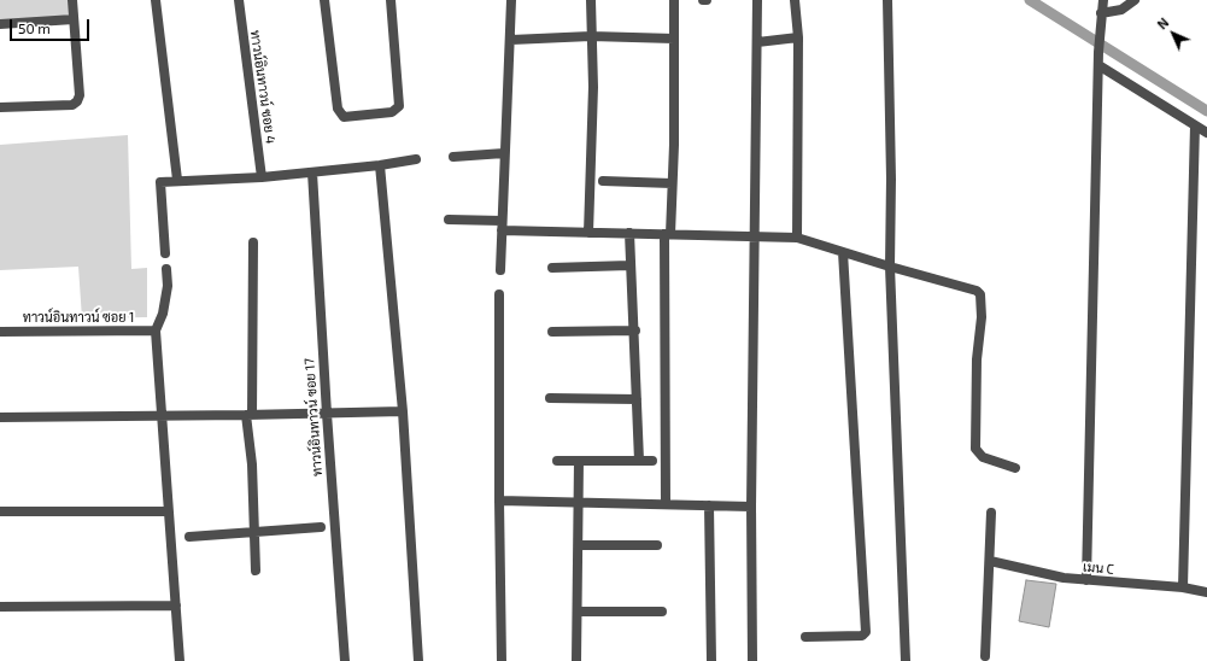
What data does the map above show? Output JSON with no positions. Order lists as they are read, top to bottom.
{
  "streets": {
    "street": [
      "ทาวน์อินทาวน์ ซอย 4",
      "ทาวน์อินทาวน์ ซอย 1",
      "ทาวน์อินทาวน์ ซอย 17",
      "เมน C"
    ]
  },
  "scale_bar": "50 m",
  "north": "top left"
}
